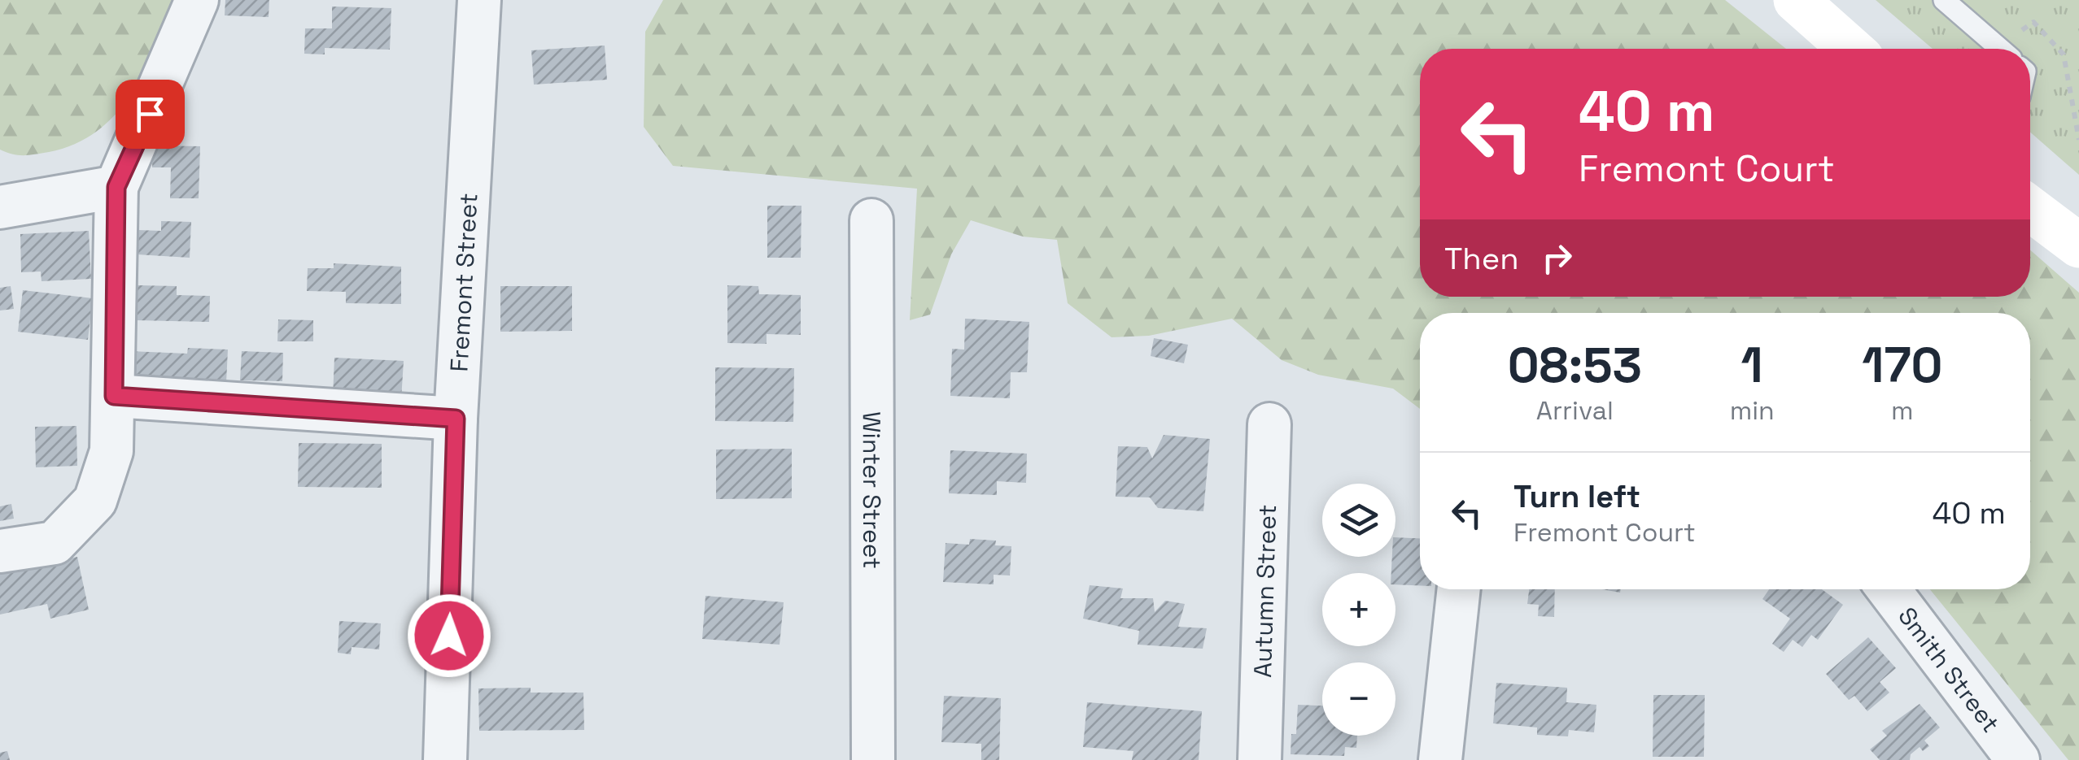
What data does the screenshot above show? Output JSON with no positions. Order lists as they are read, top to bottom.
{
  "streets": {
    "street": [
      "Fremont Street",
      "Winter Street",
      "Autumn Street",
      "Smith Street"
    ]
  },
  "page": {
    "turn": ["40 m", "Fremont Court"],
    "then": "Then",
    "eta": [
      "08:53",
      "Arrival",
      "1",
      "min",
      "170",
      "m"
    ],
    "list": [
      {
        "name": "Turn left",
        "note": "Fremont Court",
        "value": "40 m"
      }
    ],
    "map_buttons": ["+", "−"]
  }
}
